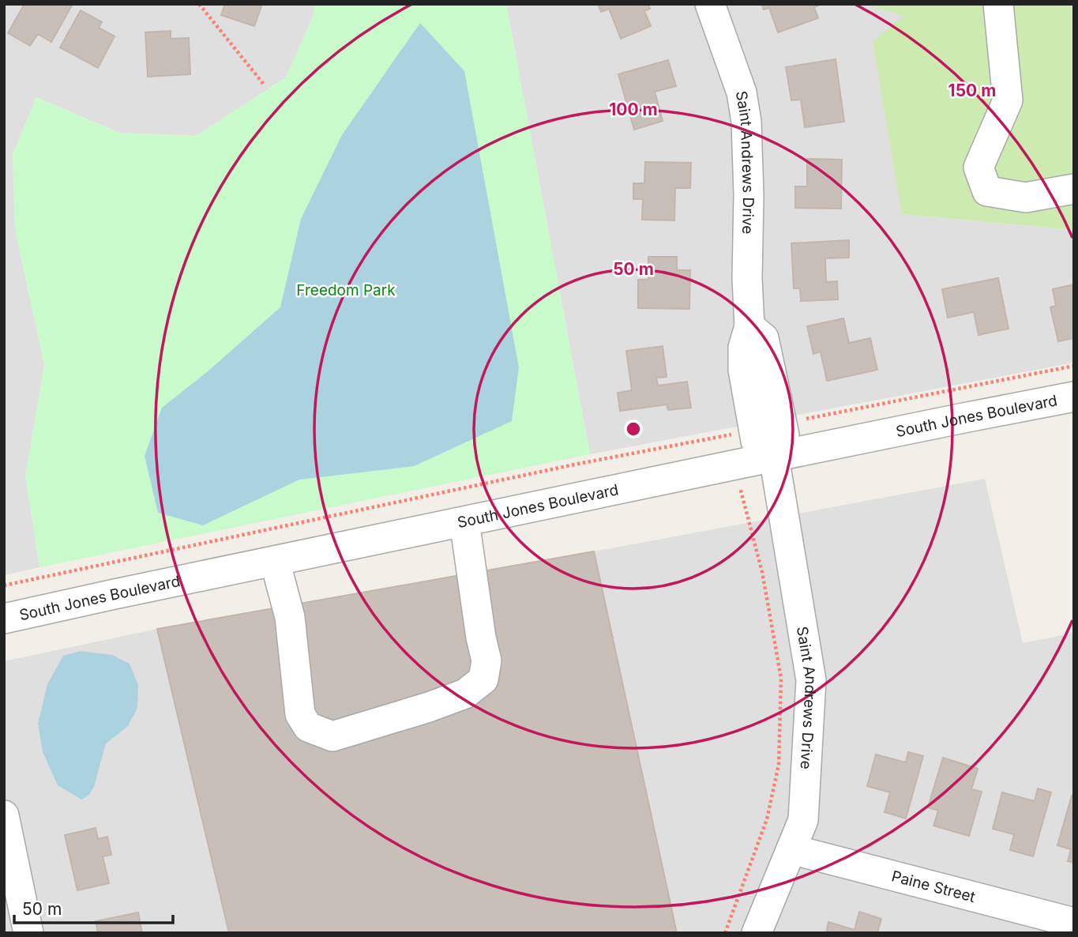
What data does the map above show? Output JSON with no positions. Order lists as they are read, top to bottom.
{
  "streets": {
    "street": ["Saint Andrews Drive", "South Jones Boulevard", "Paine Street"]
  },
  "crossings": [
    ["Saint Andrews Drive", "South Jones Boulevard"],
    ["Saint Andrews Drive", "Paine Street"]
  ],
  "parks": ["Freedom Park"],
  "scale_bar": "50 m",
  "rings": ["150 m", "100 m", "50 m"]
}
